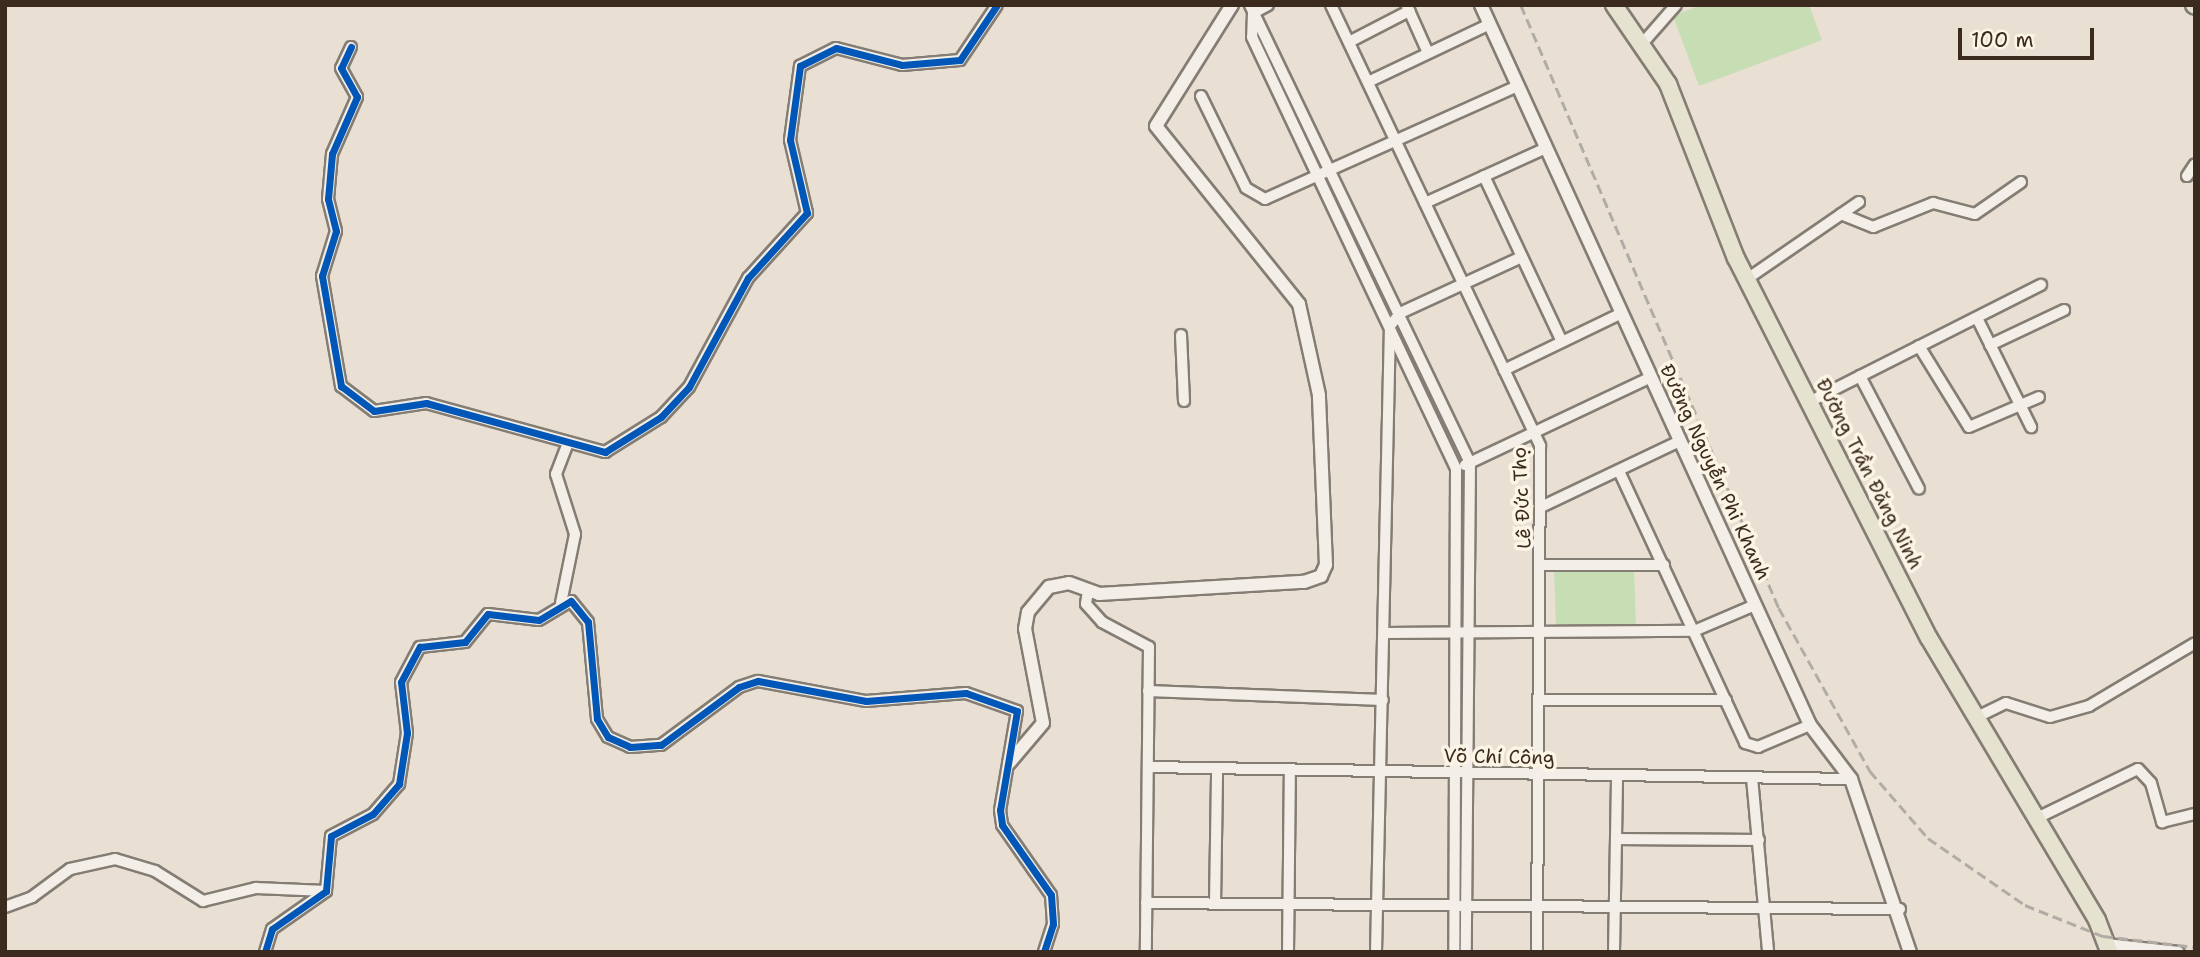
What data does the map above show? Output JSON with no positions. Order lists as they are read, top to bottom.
{
  "streets": {
    "main road": ["Đường Trần Đăng Ninh"],
    "street": ["Đường Nguyễn Phi Khanh", "Lê Đức Thọ", "Võ Chí Công"]
  },
  "crossings": [
    ["Đường Nguyễn Phi Khanh", "Võ Chí Công"],
    ["Lê Đức Thọ", "Võ Chí Công"]
  ],
  "scale_bar": "100 m"
}
